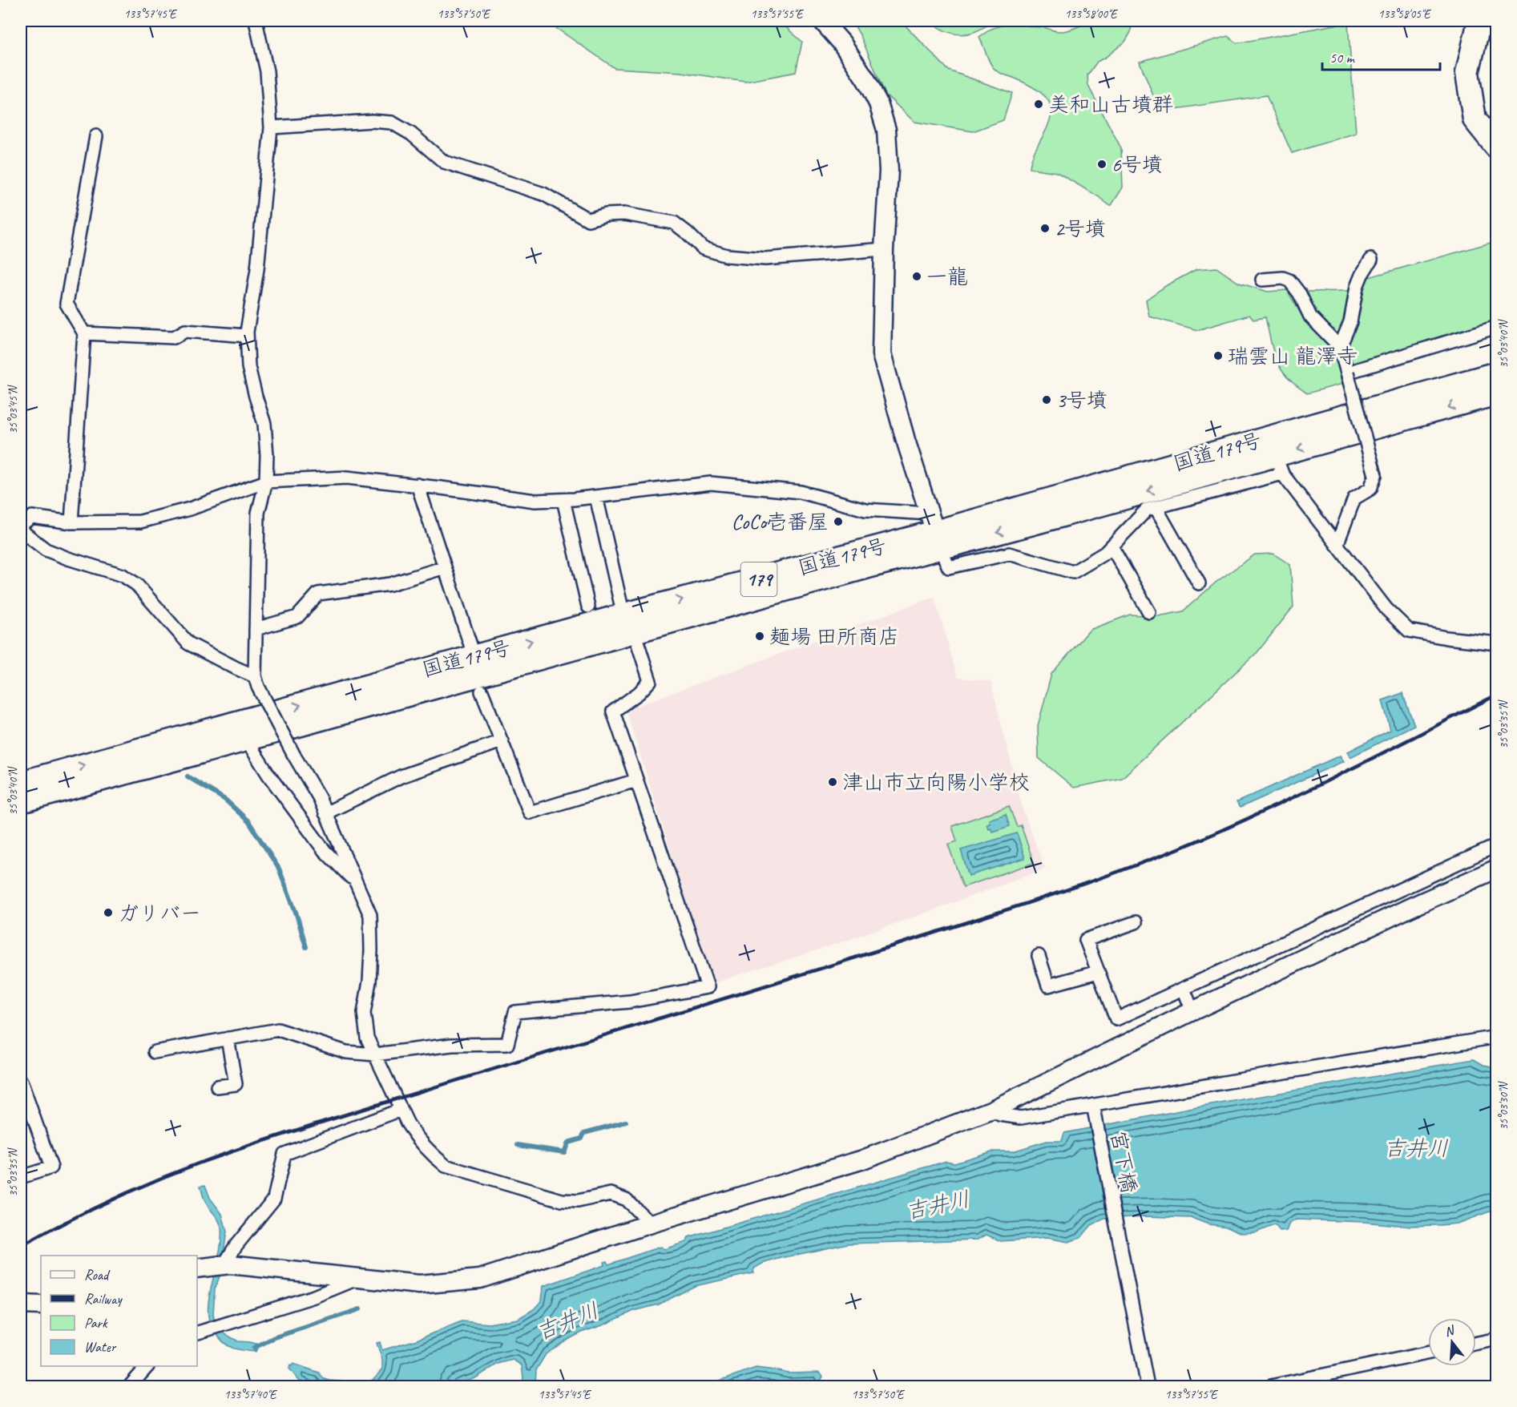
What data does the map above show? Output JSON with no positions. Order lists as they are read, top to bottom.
{
  "streets": {
    "highway": ["国道179号", "179"],
    "street": ["宮下橋"]
  },
  "water": ["吉井川"],
  "places": [
    "美和山古墳群",
    "6号墳",
    "2号墳",
    "一龍",
    "瑞雲山 龍澤寺",
    "3号墳",
    "CoCo壱番屋",
    "麺場 田所商店",
    "津山市立向陽小学校",
    "ガリバー"
  ],
  "legend": [
    "Road",
    "Railway",
    "Park",
    "Water"
  ],
  "scale_bar": "50 m",
  "north": "top",
  "coordinates": [
    "133°57'45\"E",
    "133°57'50\"E",
    "133°57'55\"E",
    "133°58'00\"E",
    "133°58'05\"E",
    "35°03'40\"N",
    "35°03'45\"N",
    "35°03'35\"N",
    "35°03'30\"N",
    "133°57'40\"E"
  ]
}
